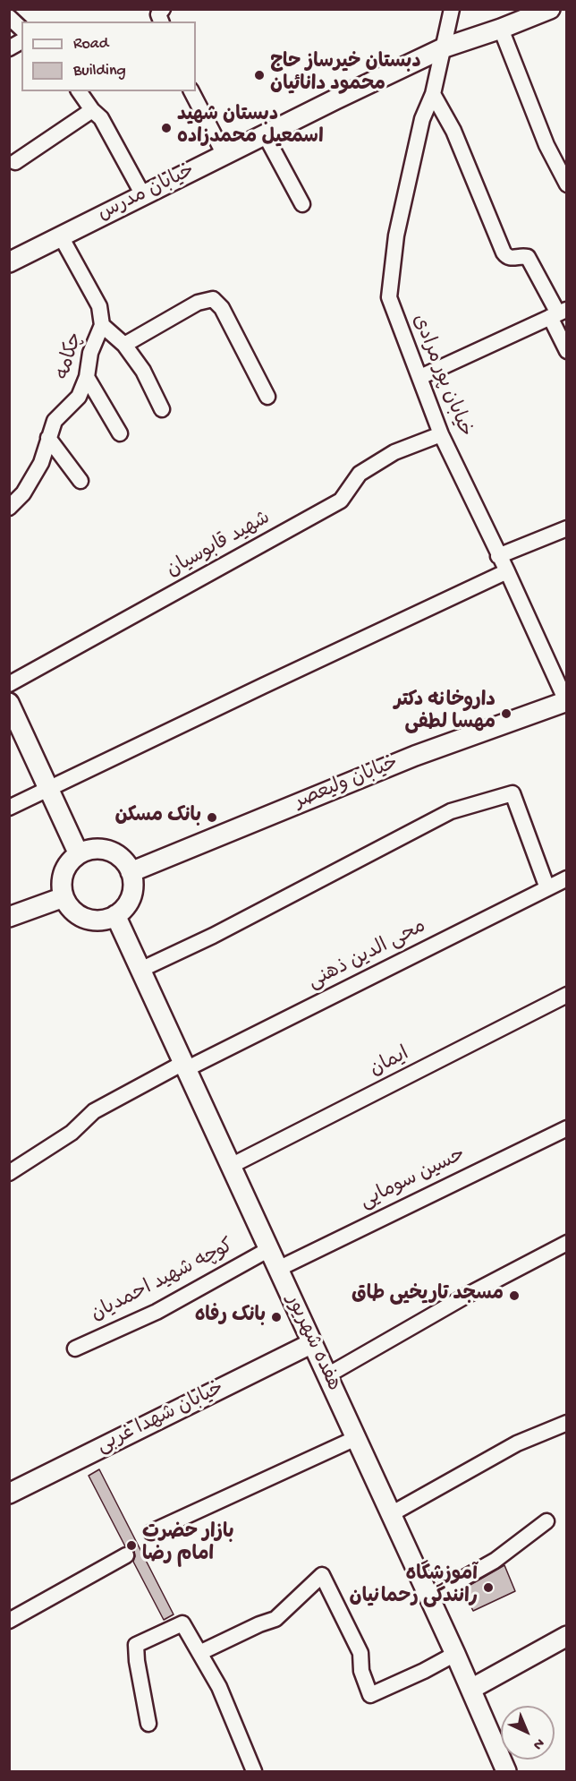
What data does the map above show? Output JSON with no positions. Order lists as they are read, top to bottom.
{
  "streets": {
    "main road": [
      "خیابان مدرس",
      "خیابان ولیعصر",
      "هفده شهریور",
      "خیابان شهدا غربی"
    ],
    "street": [
      "چکامه",
      "خیابان پور مرادی",
      "شهید قابوسیان",
      "محی الدین ذهنی",
      "ایمان",
      "حسین سومایی",
      "کوچه شهید احمدیان"
    ]
  },
  "crossings": [
    ["خیابان مدرس", "چکامه"],
    ["خیابان مدرس", "خیابان پور مرادی"],
    ["خیابان پور مرادی", "شهید قابوسیان"],
    ["خیابان پور مرادی", "خیابان ولیعصر"],
    ["خیابان ولیعصر", "هفده شهریور"],
    ["محی الدین ذهنی", "هفده شهریور"],
    ["ایمان", "هفده شهریور"],
    ["حسین سومایی", "هفده شهریور"],
    ["کوچه شهید احمدیان", "هفده شهریور"],
    ["هفده شهریور", "خیابان شهدا غربی"]
  ],
  "places": [
    "دبستان خیرساز حاج محمود دانائیان",
    "دبستان شهید اسمعیل محمدزاده",
    "داروخانه دکتر مهسا لطفی",
    "بانک مسکن",
    "مسجد تاریخیی طاق",
    "بانک رفاه",
    "بازار حضرت امام رضا",
    "آموزشگاه رانندگی رحمانیان"
  ],
  "legend": ["Road", "Building"],
  "north": "bottom right"
}
